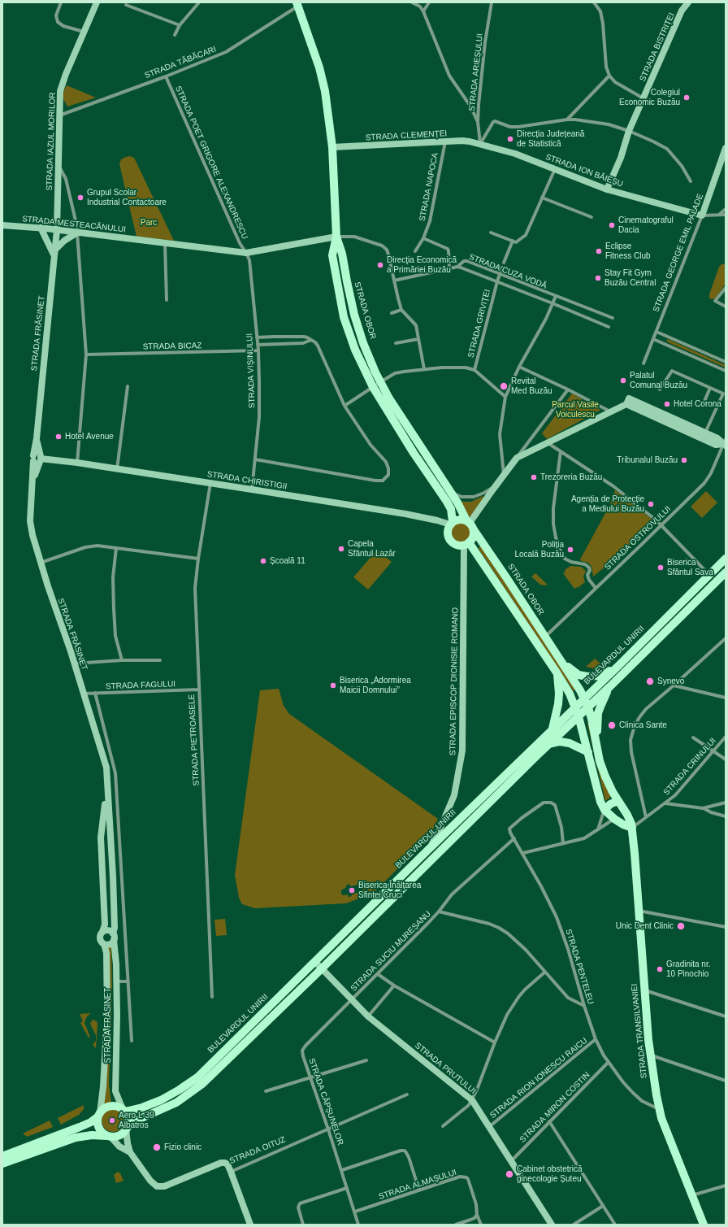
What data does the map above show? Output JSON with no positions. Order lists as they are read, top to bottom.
{
  "streets": {
    "main road": ["STRADA OBOR", "BULEVARDUL UNIRII", "STRADA TRANSILVANIEI"],
    "street": [
      "STRADA BISTRIȚEI",
      "STRADA TĂBĂCARI",
      "STRADA ARIEȘULUI",
      "STRADA CLEMENȚEI",
      "STRADA IAZUL MORILOR",
      "STRADA POET GRIGORE ALEXANDRESCU",
      "STRADA ION BĂIEȘU",
      "STRADA NAPOCA",
      "STRADA MESTEACĂNULUI",
      "STRADA GEORGE EMIL PALADE",
      "STRADA CUZA VODĂ",
      "STRADA GRIVIȚEI",
      "STRADA FRĂSINET",
      "STRADA BICAZ",
      "STRADA VIȘINULUI",
      "STRADA CHIRISTIGII",
      "STRADA OSTROVULUI",
      "STRADA EPISCOP DIONISIE ROMANO",
      "STRADA FAGULUI",
      "STRADA PIETROASELE",
      "STRADA CRINULUI",
      "STRADA SUCIU MUREȘANU",
      "STRADA PENTELEU",
      "STRADA PRUTULUI",
      "STRADA RION IONESCU RAICU",
      "STRADA CĂPȘUNELOR",
      "STRADA MIRON COSTIN",
      "STRADA OITUZ",
      "STRADA ALMAȘULUI"
    ]
  },
  "crossings": [
    ["STRADA BISTRIȚEI", "STRADA ION BĂIEȘU"],
    ["STRADA TĂBĂCARI", "STRADA IAZUL MORILOR"],
    ["STRADA TĂBĂCARI", "STRADA POET GRIGORE ALEXANDRESCU"],
    ["STRADA ARIEȘULUI", "STRADA CLEMENȚEI"],
    ["STRADA ARIEȘULUI", "STRADA ION BĂIEȘU"],
    ["STRADA CLEMENȚEI", "STRADA ION BĂIEȘU"],
    ["STRADA CLEMENȚEI", "STRADA NAPOCA"],
    ["STRADA IAZUL MORILOR", "STRADA MESTEACĂNULUI"],
    ["STRADA IAZUL MORILOR", "STRADA FRĂSINET"],
    ["STRADA POET GRIGORE ALEXANDRESCU", "STRADA MESTEACĂNULUI"],
    ["STRADA POET GRIGORE ALEXANDRESCU", "STRADA VIȘINULUI"],
    ["STRADA ION BĂIEȘU", "STRADA GEORGE EMIL PALADE"],
    ["STRADA MESTEACĂNULUI", "STRADA OBOR"],
    ["STRADA MESTEACĂNULUI", "STRADA FRĂSINET"],
    ["STRADA MESTEACĂNULUI", "STRADA VIȘINULUI"],
    ["STRADA CUZA VODĂ", "STRADA GRIVIȚEI"],
    ["STRADA OBOR", "STRADA CHIRISTIGII"],
    ["STRADA OBOR", "STRADA OSTROVULUI"],
    ["STRADA OBOR", "STRADA EPISCOP DIONISIE ROMANO"],
    ["STRADA OBOR", "STRADA TRANSILVANIEI"],
    ["STRADA FRĂSINET", "STRADA CHIRISTIGII"],
    ["STRADA FRĂSINET", "BULEVARDUL UNIRII"],
    ["STRADA FRĂSINET", "STRADA FAGULUI"],
    ["STRADA FRĂSINET", "STRADA OITUZ"],
    ["STRADA BICAZ", "STRADA VIȘINULUI"],
    ["STRADA VIȘINULUI", "STRADA CHIRISTIGII"],
    ["STRADA CHIRISTIGII", "STRADA EPISCOP DIONISIE ROMANO"],
    ["STRADA CHIRISTIGII", "STRADA PIETROASELE"],
    ["BULEVARDUL UNIRII", "STRADA EPISCOP DIONISIE ROMANO"],
    ["BULEVARDUL UNIRII", "STRADA TRANSILVANIEI"],
    ["BULEVARDUL UNIRII", "STRADA PRUTULUI"],
    ["BULEVARDUL UNIRII", "STRADA OITUZ"],
    ["STRADA FAGULUI", "STRADA PIETROASELE"],
    ["STRADA CRINULUI", "STRADA TRANSILVANIEI"],
    ["STRADA SUCIU MUREȘANU", "STRADA PENTELEU"],
    ["STRADA SUCIU MUREȘANU", "STRADA PRUTULUI"],
    ["STRADA SUCIU MUREȘANU", "STRADA CĂPȘUNELOR"],
    ["STRADA PENTELEU", "STRADA TRANSILVANIEI"],
    ["STRADA PENTELEU", "STRADA RION IONESCU RAICU"],
    ["STRADA PENTELEU", "STRADA MIRON COSTIN"],
    ["STRADA PRUTULUI", "STRADA RION IONESCU RAICU"],
    ["STRADA PRUTULUI", "STRADA CĂPȘUNELOR"],
    ["STRADA PRUTULUI", "STRADA MIRON COSTIN"],
    ["STRADA CĂPȘUNELOR", "STRADA OITUZ"],
    ["STRADA CĂPȘUNELOR", "STRADA ALMAȘULUI"]
  ],
  "parks": ["Parc", "Parcul Vasile Voiculescu"],
  "places": [
    "Colegiul Economic Buzău",
    "Direcția Județeană de Statistică",
    "Grupul Scolar Industrial Contactoare",
    "Cinematograful Dacia",
    "Eclipse Fitness Club",
    "Direcţia Economică a Primăriei Buzău",
    "Stay Fit Gym Buzău Central",
    "Palatul Comunal Buzău",
    "Revital Med Buzău",
    "Hotel Corona",
    "Hotel Avenue",
    "Tribunalul Buzău",
    "Trezoreria Buzău",
    "Agenția de Protecție a Mediului Buzău",
    "Capela Sfântul Lazăr",
    "Poliția Locală Buzău",
    "Școală 11",
    "Biserica Sfântul Sava",
    "Synevo",
    "Biserica „Adormirea Maicii Domnului”",
    "Clinica Sante",
    "Biserica Înălțarea Sfintei Cruci",
    "Unic Dent Clinic",
    "Gradinita nr. 10 Pinochio",
    "Aero L-39 Albatros",
    "Fizio clinic",
    "Cabinet obstetrică ginecologie Șuteu"
  ]
}
